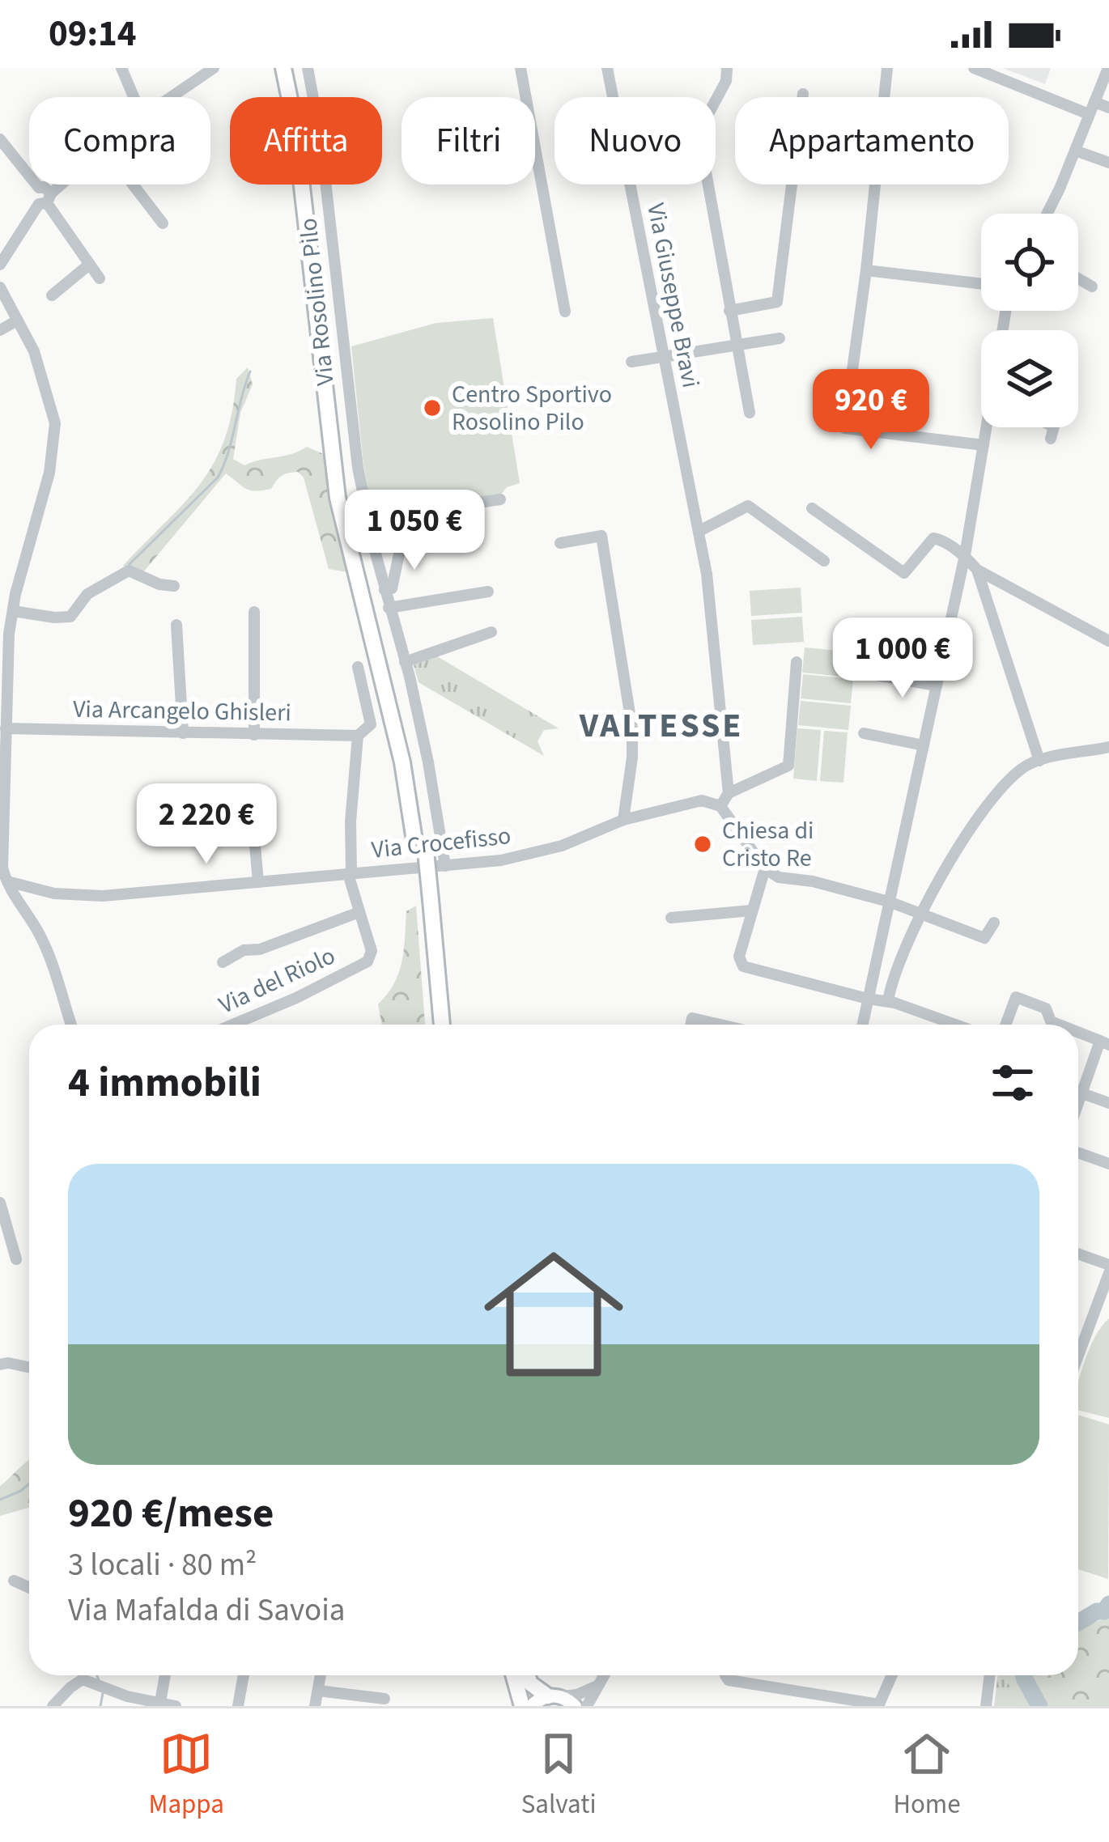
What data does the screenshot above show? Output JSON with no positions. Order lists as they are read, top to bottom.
{
  "streets": {
    "street": [
      "Via Giuseppe Bravi",
      "Via Rosolino Pilo",
      "Via Arcangelo Ghisleri",
      "Via Crocefisso",
      "Via del Riolo"
    ]
  },
  "crossings": [
    ["Via Rosolino Pilo", "Via Crocefisso"],
    ["Via Crocefisso", "Via del Riolo"]
  ],
  "districts": ["VALTESSE"],
  "places": ["Centro Sportivo Rosolino Pilo", "Chiesa di Cristo Re"],
  "page": {
    "status": "09:14",
    "chip": [
      "Compra",
      "Affitta",
      "Filtri",
      "Nuovo",
      "Appartamento"
    ],
    "price": [
      "920 €",
      "1 050 €",
      "1 000 €",
      "2 220 €"
    ],
    "heading": "4 immobili",
    "list": [
      {
        "name": "920 €/mese",
        "note": "3 locali · 80 m² · Via Mafalda di Savoia"
      }
    ],
    "tabs": ["Mappa", "Salvati", "Home"]
  }
}
